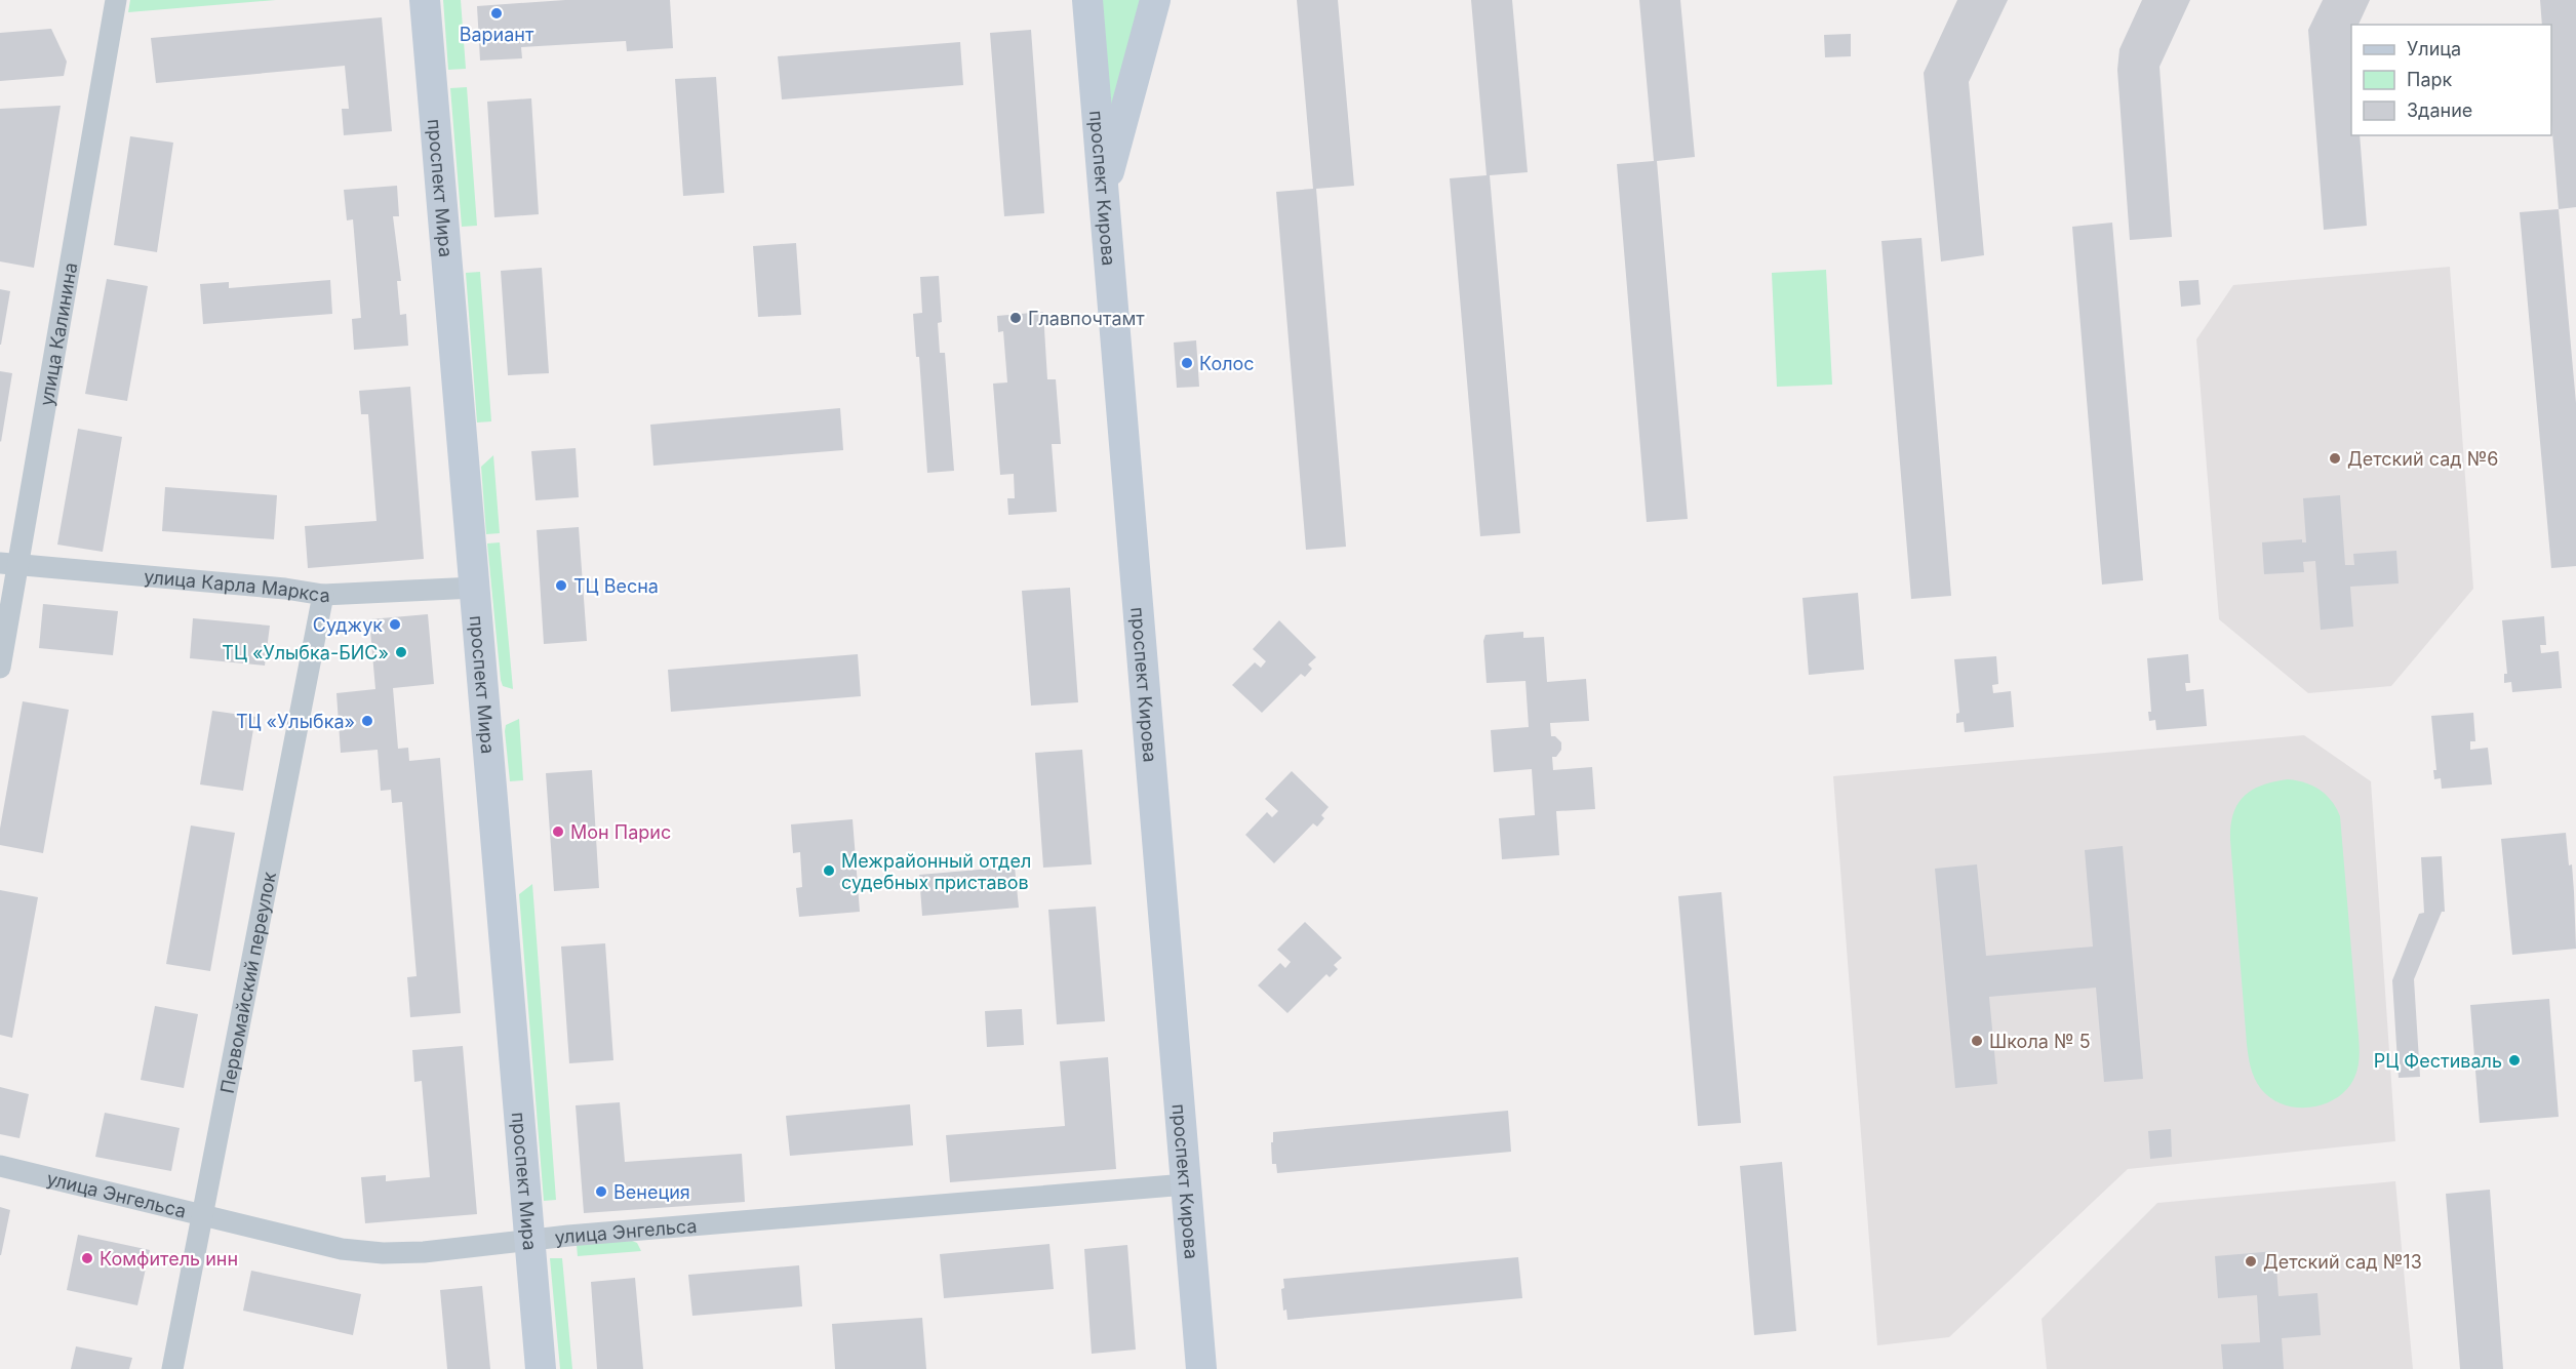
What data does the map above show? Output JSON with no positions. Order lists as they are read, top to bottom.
{
  "streets": {
    "street": [
      "проспект Мира",
      "проспект Кирова",
      "улица Калинина",
      "улица Карла Маркса",
      "Первомайский переулок",
      "улица Энгельса"
    ]
  },
  "crossings": [
    ["проспект Мира", "улица Карла Маркса"],
    ["проспект Мира", "улица Энгельса"],
    ["проспект Кирова", "улица Энгельса"],
    ["улица Калинина", "улица Карла Маркса"],
    ["улица Карла Маркса", "Первомайский переулок"],
    ["Первомайский переулок", "улица Энгельса"]
  ],
  "places": [
    "Вариант",
    "Главпочтамт",
    "Колос",
    "Детский сад №6",
    "ТЦ Весна",
    "Суджук",
    "ТЦ «Улыбка-БИС»",
    "ТЦ «Улыбка»",
    "Мон Парис",
    "Межрайонный отдел судебных приставов",
    "Школа № 5",
    "РЦ Фестиваль",
    "Венеция",
    "Комфитель инн",
    "Детский сад №13"
  ],
  "legend": ["Улица", "Парк", "Здание"]
}
